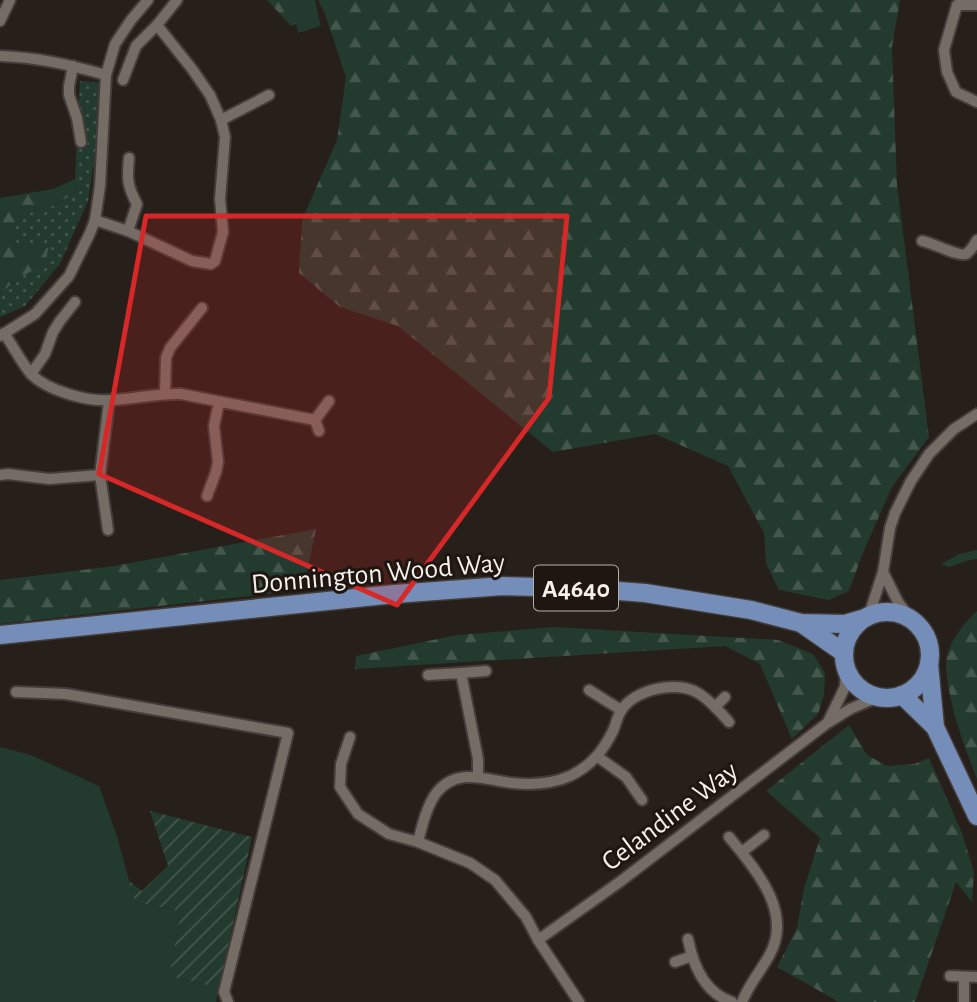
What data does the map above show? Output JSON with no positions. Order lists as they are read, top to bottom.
{
  "streets": {
    "main road": ["Donnington Wood Way", "A4640"],
    "street": ["Celandine Way"]
  },
  "crossings": [
    ["Donnington Wood Way", "A4640"],
    ["Donnington Wood Way", "Celandine Way"],
    ["A4640", "Celandine Way"]
  ]
}
